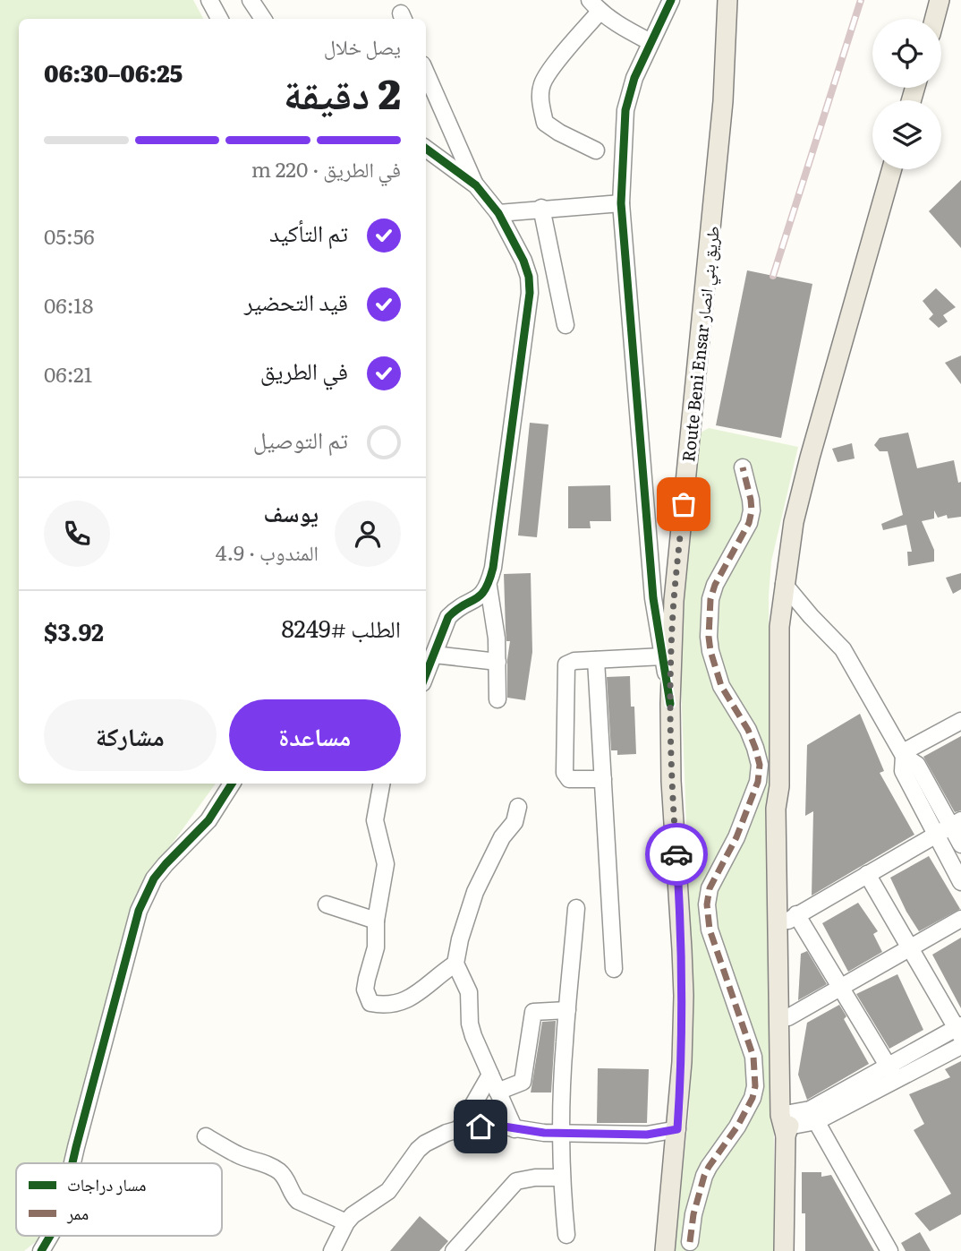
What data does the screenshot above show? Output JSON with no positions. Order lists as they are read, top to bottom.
{
  "streets": {
    "main road": ["Route Beni Ensar طريق بني انصار"]
  },
  "legend": ["مسار دراجات", "ممر"],
  "page": {
    "heading": ["2 دقيقة", "يصل خلال", "06:25–06:30"],
    "panel": [
      "يوسف",
      "المندوب · 4.9",
      "الطلب #8249",
      "$3.92"
    ],
    "bar": "في الطريق · 220 m",
    "list": [
      ["تم التأكيد", "05:56"],
      ["قيد التحضير", "06:18"],
      ["في الطريق", "06:21"],
      "تم التوصيل"
    ],
    "buttons": ["مساعدة", "مشاركة"]
  }
}
